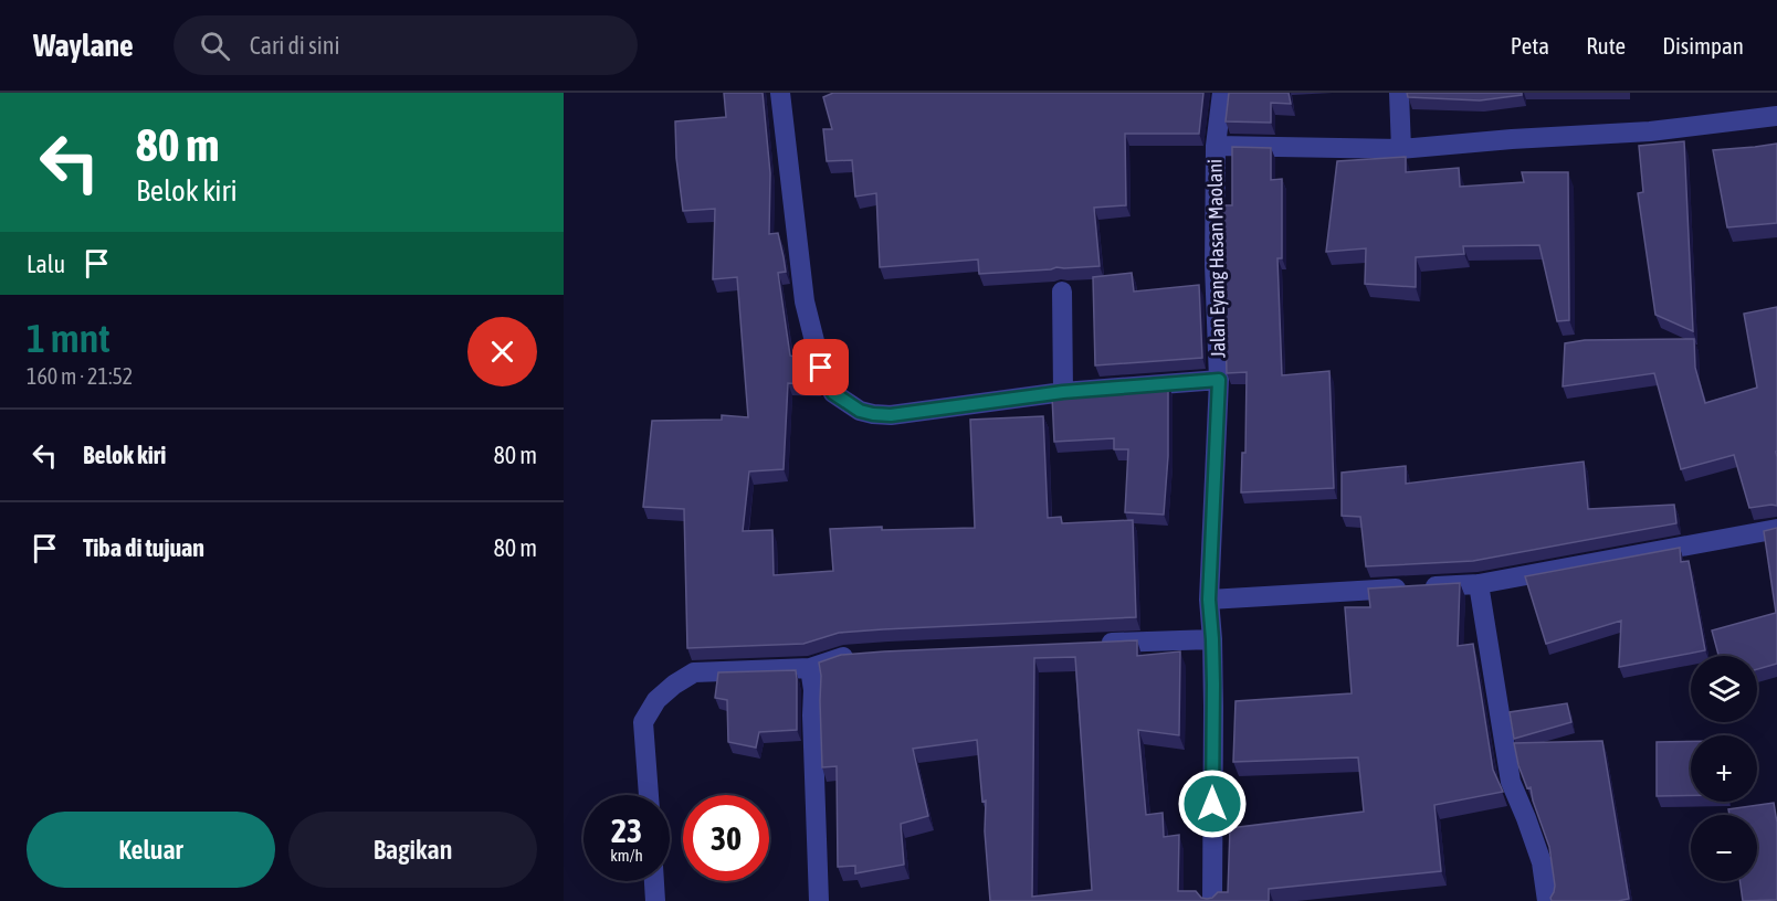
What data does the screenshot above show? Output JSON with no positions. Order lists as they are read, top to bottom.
{
  "streets": {
    "street": ["Jalan Eyang Hasan Maolani"]
  },
  "page": {
    "header": "Waylane",
    "search": "Cari di sini",
    "nav": ["Peta", "Rute", "Disimpan"],
    "turn": ["80 m", "Belok kiri"],
    "then": "Lalu",
    "heading": ["1 mnt", "160 m · 21:52"],
    "list": [
      {
        "name": "Belok kiri",
        "value": "80 m"
      },
      {
        "name": "Tiba di tujuan",
        "value": "80 m"
      }
    ],
    "map_buttons": ["+", "−"],
    "speed": "23 km/h",
    "limit": "30",
    "buttons": ["Keluar", "Bagikan"]
  }
}
